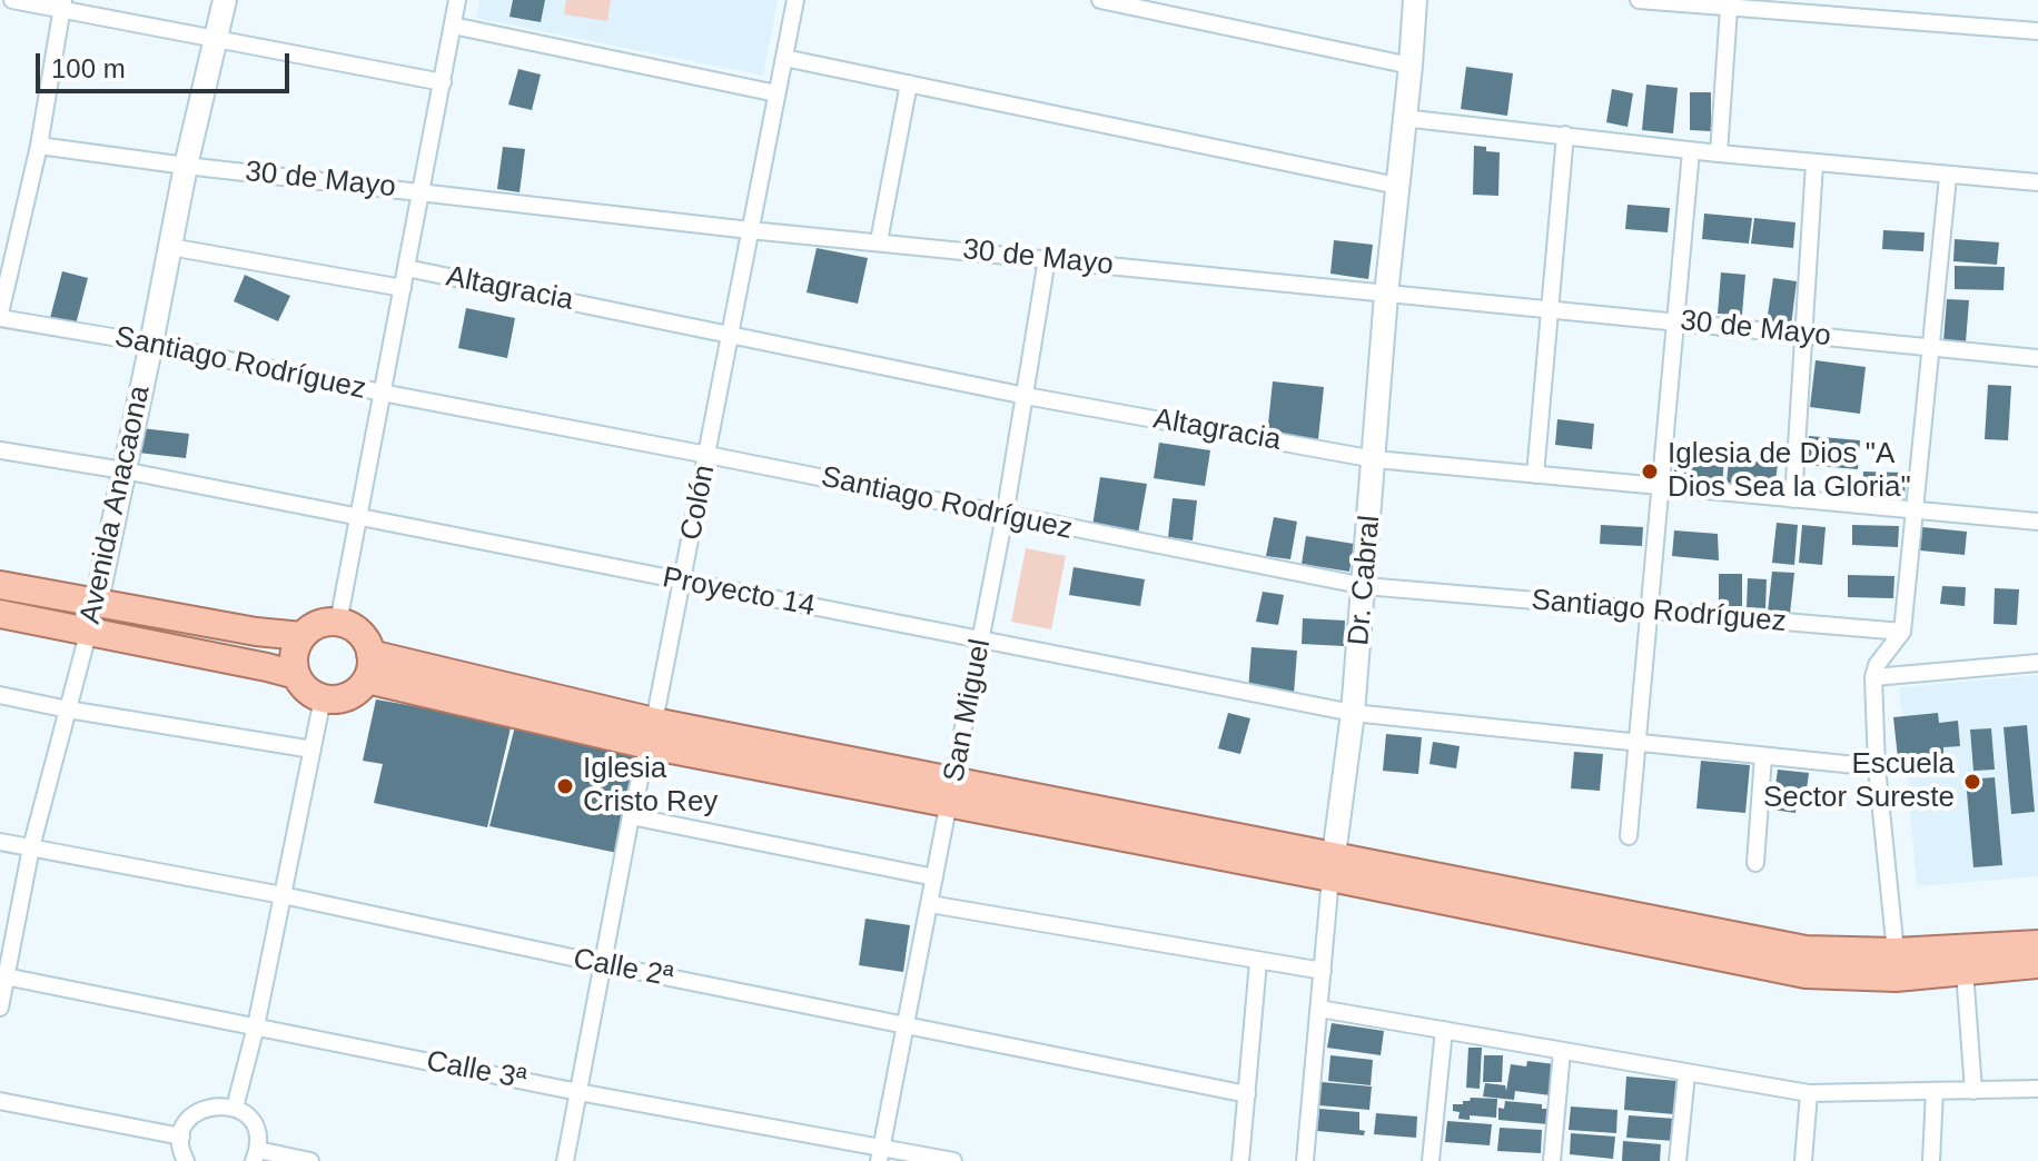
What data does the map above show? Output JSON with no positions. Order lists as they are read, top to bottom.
{
  "streets": {
    "street": [
      "30 de Mayo",
      "Altagracia",
      "Santiago Rodríguez",
      "Colón",
      "Avenida Anacaona",
      "Dr. Cabral",
      "Proyecto 14",
      "San Miguel",
      "Calle 2ª",
      "Calle 3ª"
    ]
  },
  "crossings": [
    ["30 de Mayo", "Colón"],
    ["30 de Mayo", "Avenida Anacaona"],
    ["30 de Mayo", "Dr. Cabral"],
    ["30 de Mayo", "San Miguel"],
    ["Altagracia", "Colón"],
    ["Altagracia", "Avenida Anacaona"],
    ["Altagracia", "Dr. Cabral"],
    ["Altagracia", "San Miguel"],
    ["Santiago Rodríguez", "Colón"],
    ["Santiago Rodríguez", "Avenida Anacaona"],
    ["Santiago Rodríguez", "Dr. Cabral"],
    ["Santiago Rodríguez", "San Miguel"],
    ["Colón", "Proyecto 14"],
    ["Colón", "Calle 2ª"],
    ["Colón", "Calle 3ª"],
    ["Avenida Anacaona", "Proyecto 14"],
    ["Avenida Anacaona", "Calle 2ª"],
    ["Avenida Anacaona", "Calle 3ª"],
    ["Dr. Cabral", "Proyecto 14"],
    ["Proyecto 14", "San Miguel"],
    ["San Miguel", "Calle 2ª"],
    ["San Miguel", "Calle 3ª"]
  ],
  "places": ["Iglesia de Dios \"A Dios Sea la Gloria\"", "Escuela Sector Sureste", "Iglesia Cristo Rey"],
  "scale_bar": "100 m"
}
